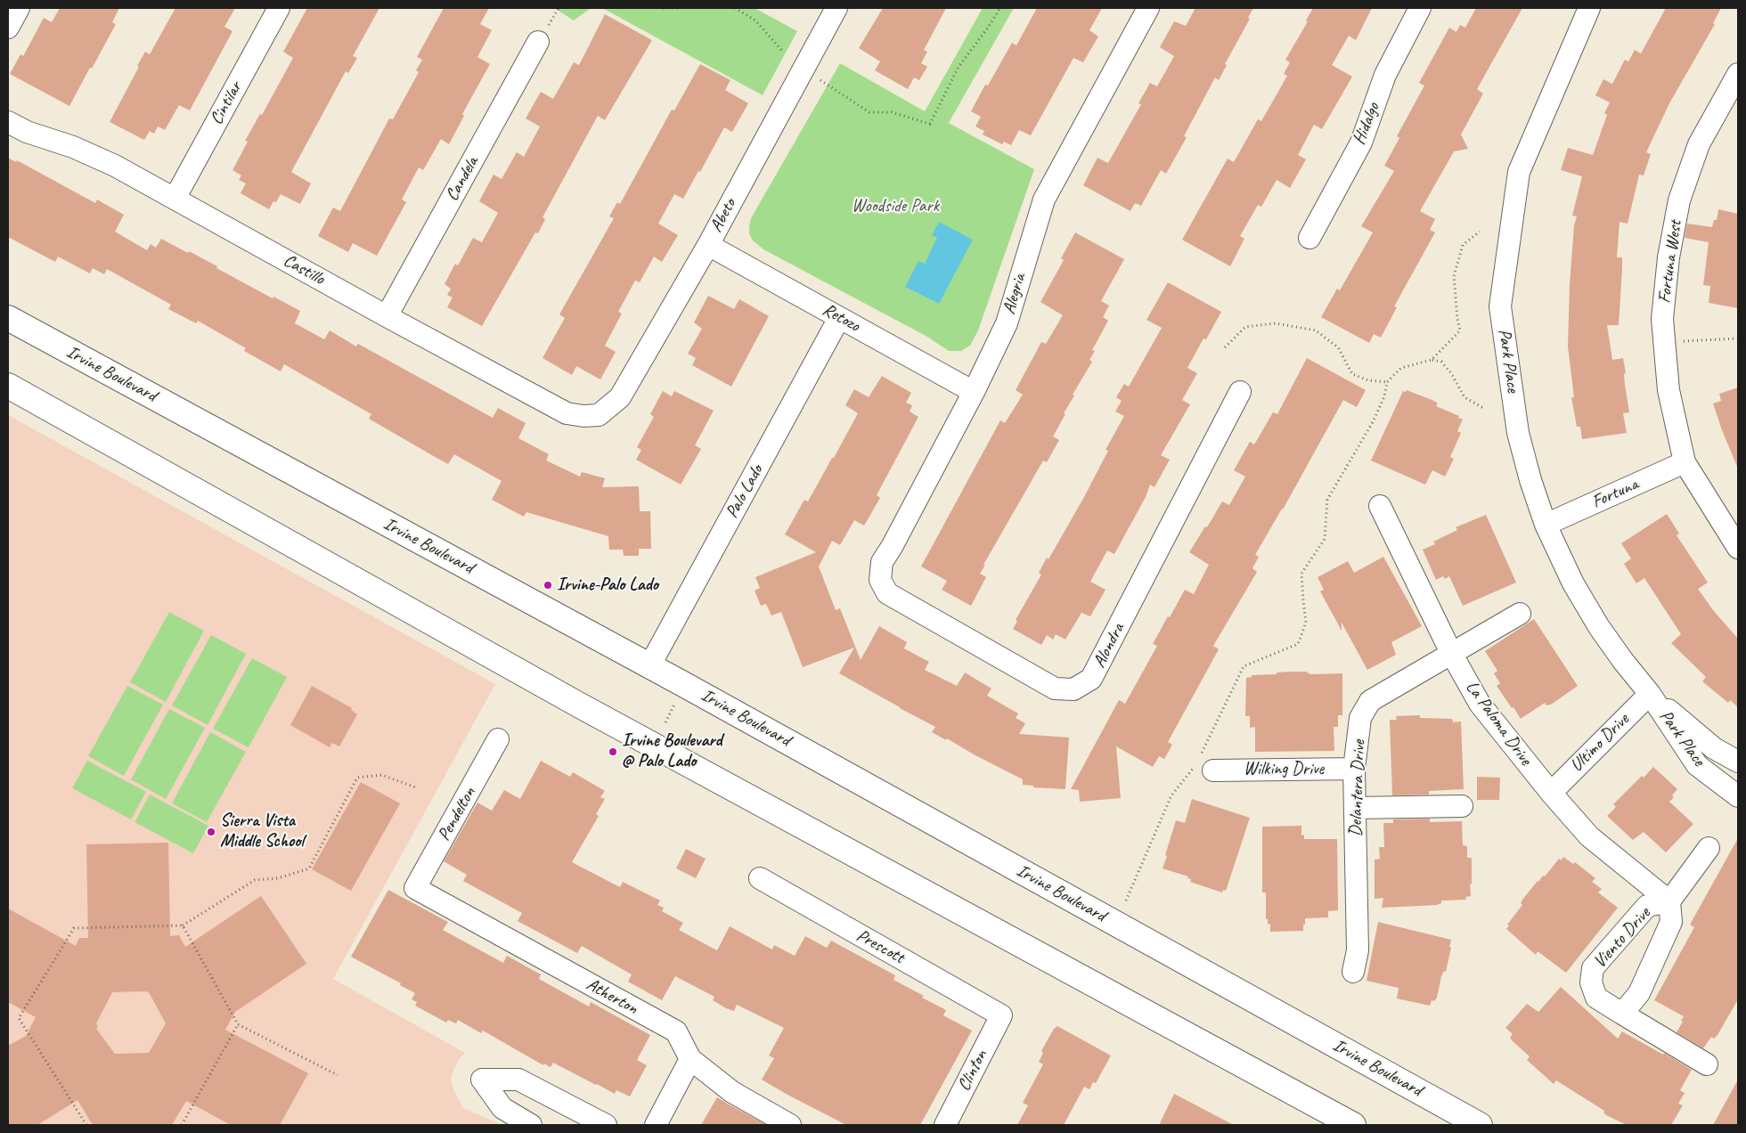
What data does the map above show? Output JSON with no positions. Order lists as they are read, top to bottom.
{
  "streets": {
    "main road": ["Irvine Boulevard"],
    "street": [
      "Cintilar",
      "Hidalgo",
      "Candela",
      "Abeto",
      "Fortuna West",
      "Castillo",
      "Alegria",
      "Retozo",
      "Park Place",
      "Palo Lado",
      "Fortuna",
      "Alondra",
      "La Paloma Drive",
      "Ultimo Drive",
      "Wilking Drive",
      "Delantera Drive",
      "Pendelton",
      "Viento Drive",
      "Prescott",
      "Atherton",
      "Clinton"
    ]
  },
  "crossings": [
    ["Cintilar", "Castillo"],
    ["Candela", "Castillo"],
    ["Abeto", "Castillo"],
    ["Abeto", "Retozo"],
    ["Fortuna West", "Fortuna"],
    ["Alegria", "Retozo"],
    ["Alegria", "Alondra"],
    ["Retozo", "Palo Lado"],
    ["Park Place", "Fortuna"],
    ["Park Place", "Ultimo Drive"],
    ["Irvine Boulevard", "Palo Lado"],
    ["La Paloma Drive", "Ultimo Drive"],
    ["La Paloma Drive", "Delantera Drive"],
    ["La Paloma Drive", "Viento Drive"],
    ["Wilking Drive", "Delantera Drive"],
    ["Pendelton", "Atherton"],
    ["Prescott", "Clinton"]
  ],
  "parks": ["Woodside Park"],
  "places": ["Irvine-Palo Lado", "Irvine Boulevard @ Palo Lado", "Sierra Vista Middle School"]
}
